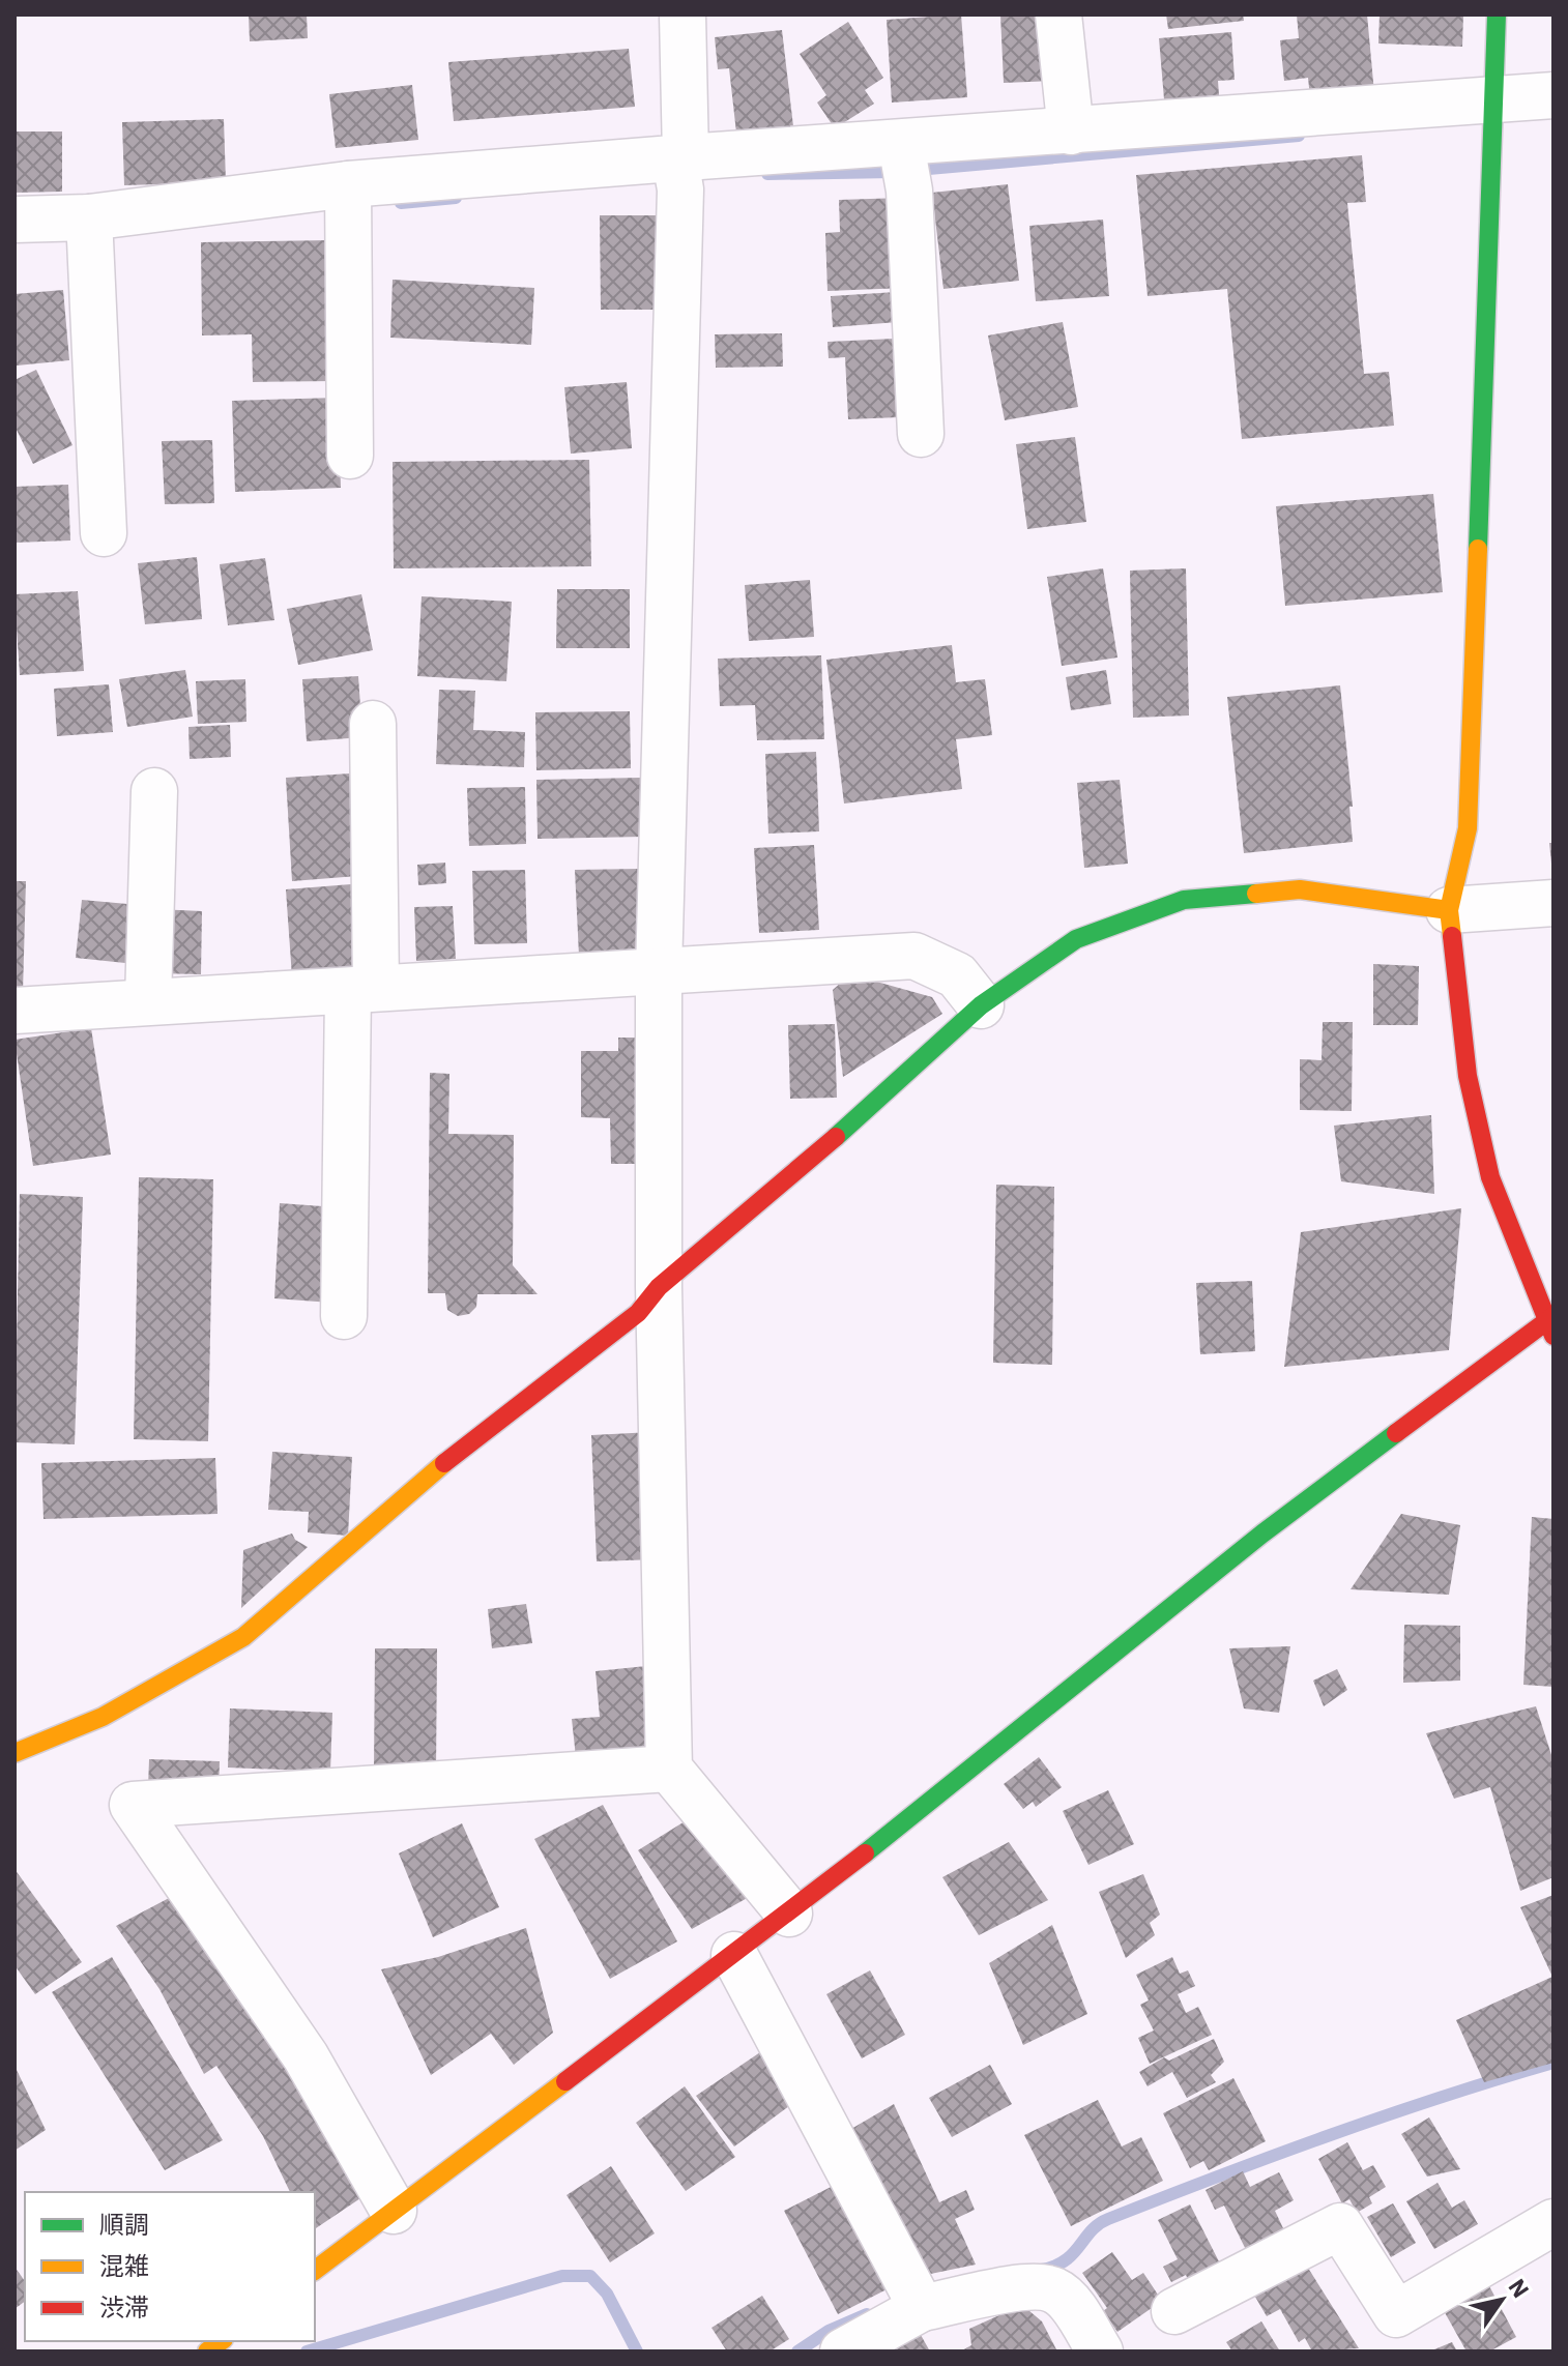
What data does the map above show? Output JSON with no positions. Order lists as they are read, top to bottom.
{
  "legend": ["順調", "混雑", "渋滞"],
  "north": "top right"
}
